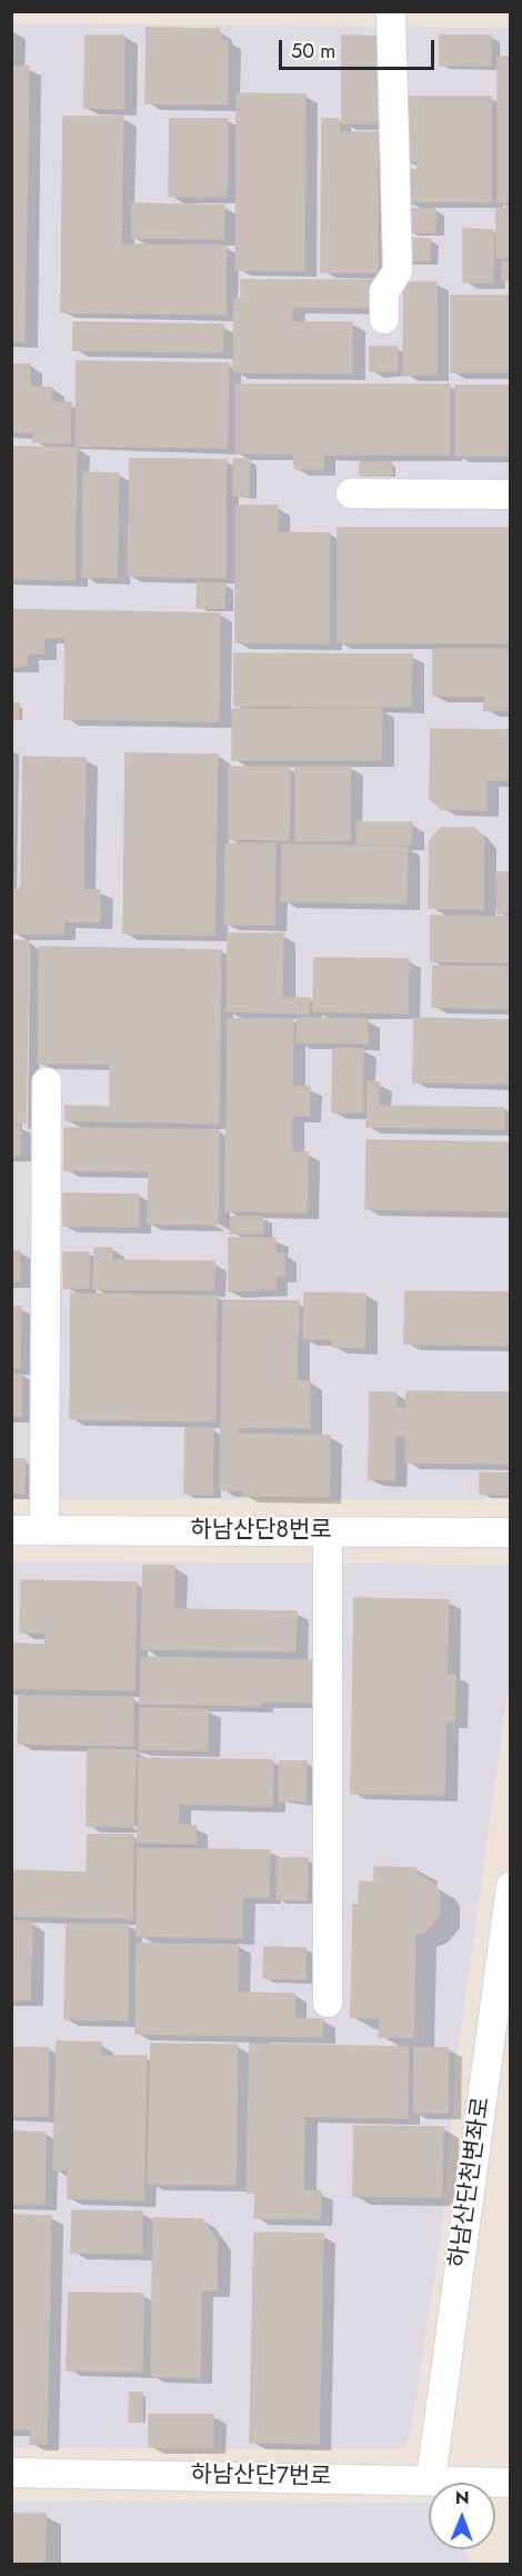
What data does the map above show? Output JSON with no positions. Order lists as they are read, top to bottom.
{
  "streets": {
    "street": ["하남산단8번로", "하남산단천변좌로", "하남산단7번로"]
  },
  "crossings": [
    ["하남산단천변좌로", "하남산단7번로"]
  ],
  "scale_bar": "50 m",
  "north": "top"
}
